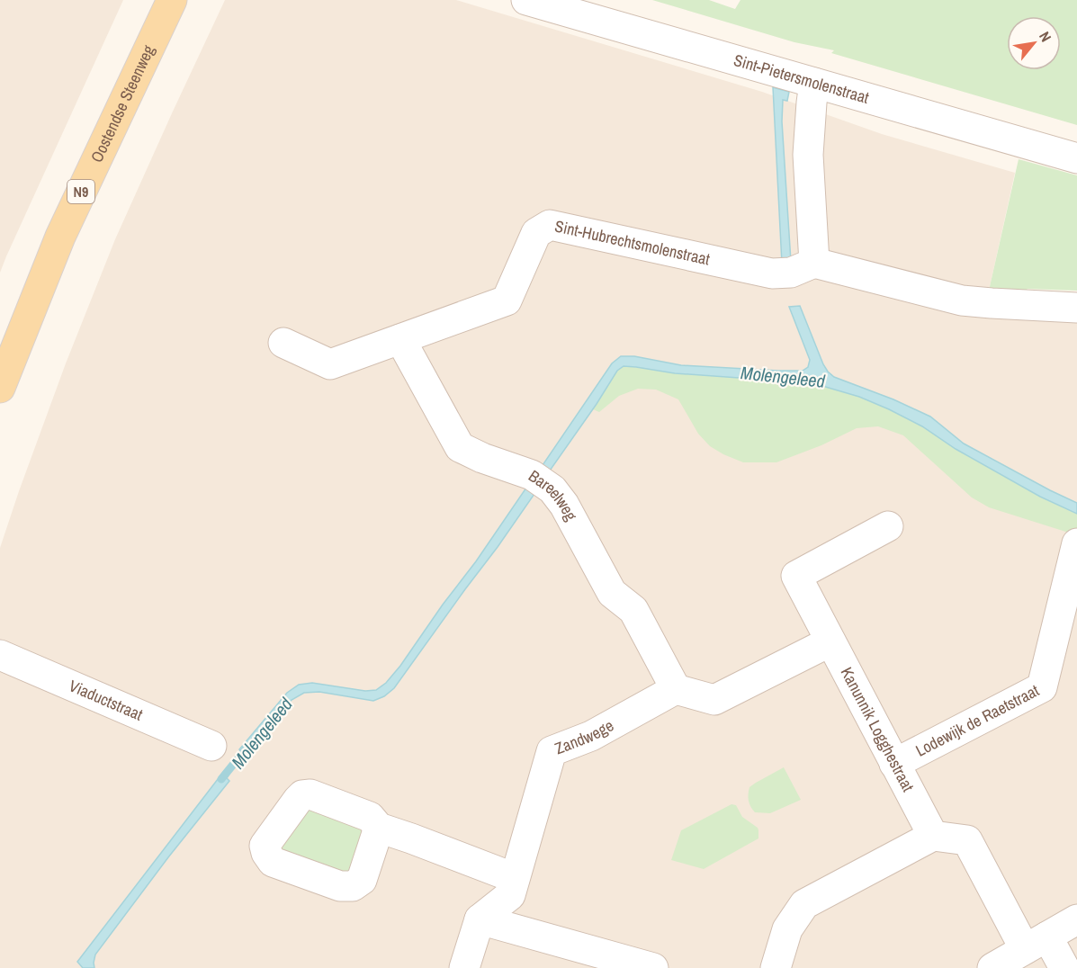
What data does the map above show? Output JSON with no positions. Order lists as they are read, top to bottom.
{
  "streets": {
    "main road": ["Oostendse Steenweg", "N9"],
    "street": [
      "Sint-Pietersmolenstraat",
      "Sint-Hubrechtsmolenstraat",
      "Bareelweg",
      "Viaductstraat",
      "Lodewijk de Raetstraat",
      "Kanunnik Logghestraat",
      "Zandwege"
    ]
  },
  "crossings": [
    ["Sint-Hubrechtsmolenstraat", "Bareelweg"],
    ["Bareelweg", "Zandwege"],
    ["Lodewijk de Raetstraat", "Kanunnik Logghestraat"]
  ],
  "water": ["Molengeleed"],
  "north": "top right"
}
